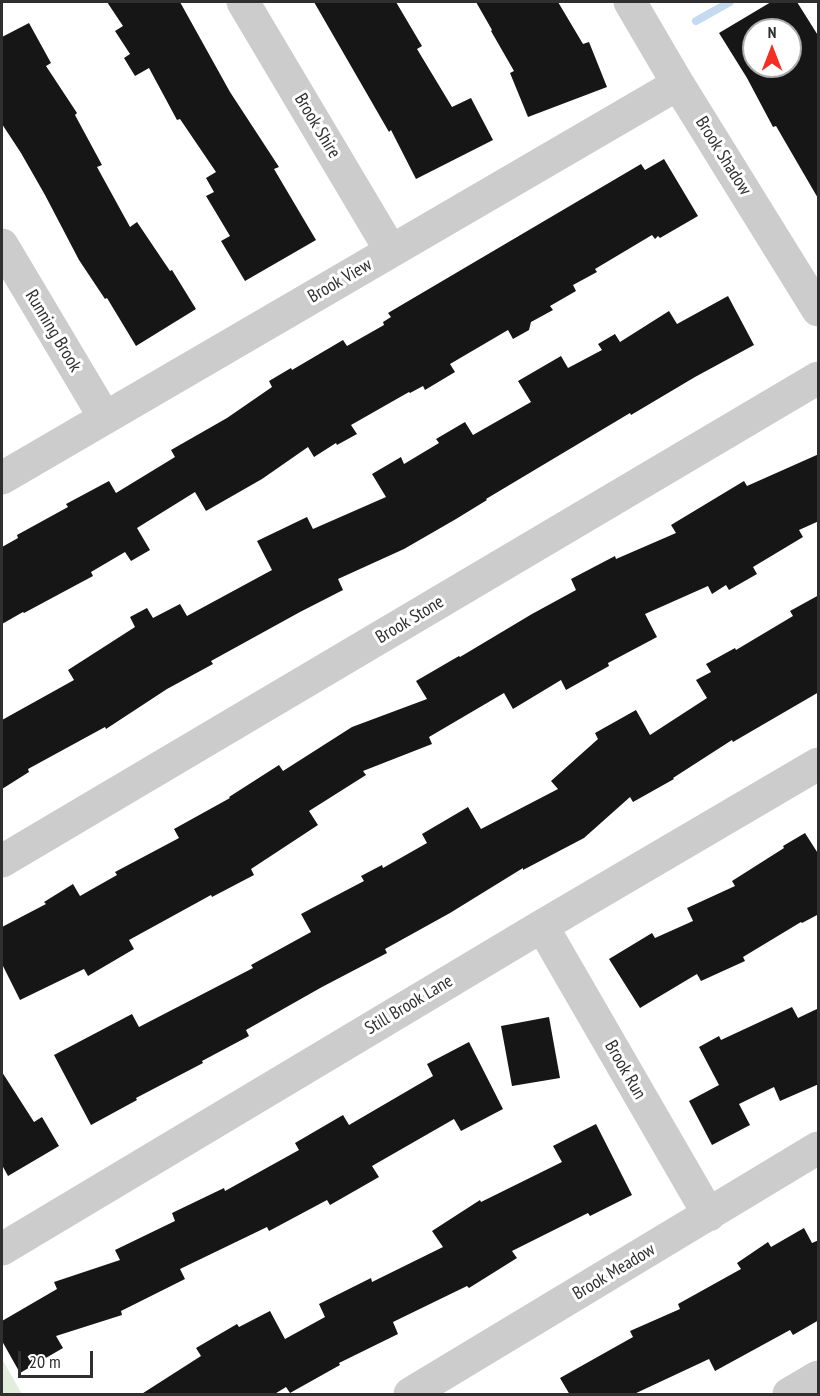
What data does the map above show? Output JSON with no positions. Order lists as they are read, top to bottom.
{
  "streets": {
    "street": [
      "Brook Shire",
      "Brook Shadow",
      "Brook View",
      "Running Brook",
      "Brook Stone",
      "Still Brook Lane",
      "Brook Run",
      "Brook Meadow"
    ]
  },
  "crossings": [
    ["Brook Shire", "Brook View"],
    ["Brook Shadow", "Brook View"],
    ["Brook View", "Running Brook"],
    ["Still Brook Lane", "Brook Run"],
    ["Brook Run", "Brook Meadow"]
  ],
  "scale_bar": "20 m",
  "north": "top"
}
